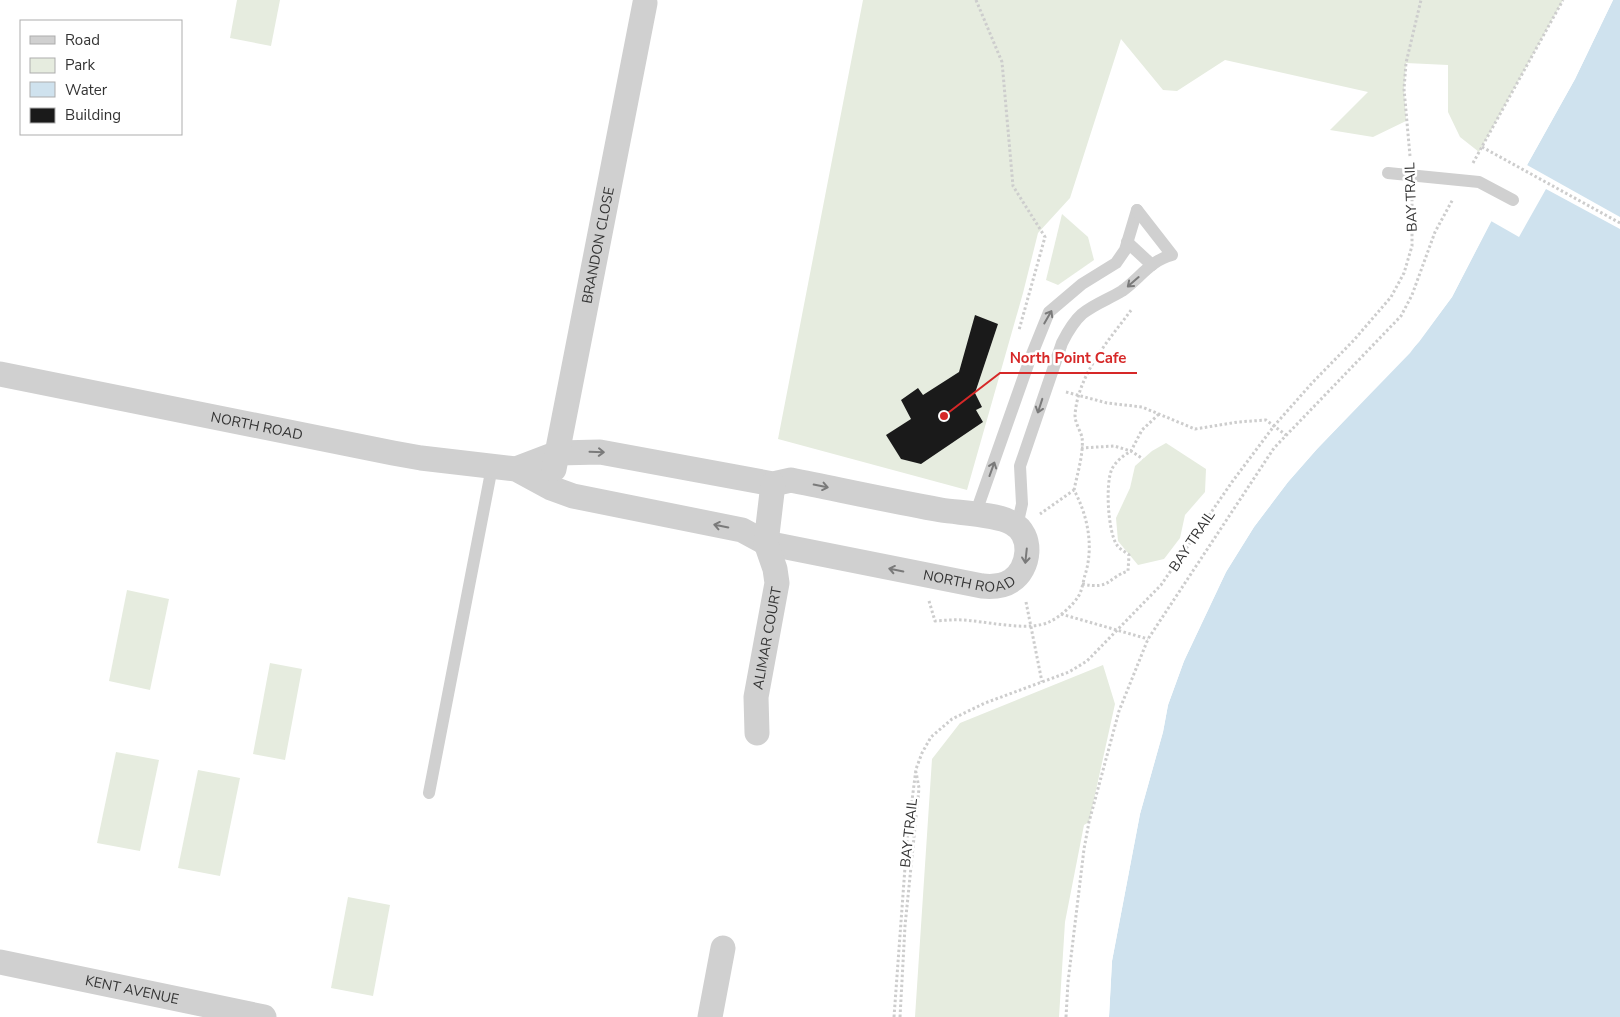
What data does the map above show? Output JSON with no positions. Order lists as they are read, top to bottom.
{
  "streets": {
    "street": [
      "BRANDON CLOSE",
      "NORTH ROAD",
      "ALIMAR COURT",
      "KENT AVENUE"
    ],
    "path": ["BAY TRAIL"]
  },
  "crossings": [
    ["BRANDON CLOSE", "NORTH ROAD"],
    ["NORTH ROAD", "ALIMAR COURT"]
  ],
  "places": ["North Point Cafe"],
  "legend": [
    "Road",
    "Park",
    "Water",
    "Building"
  ]
}
